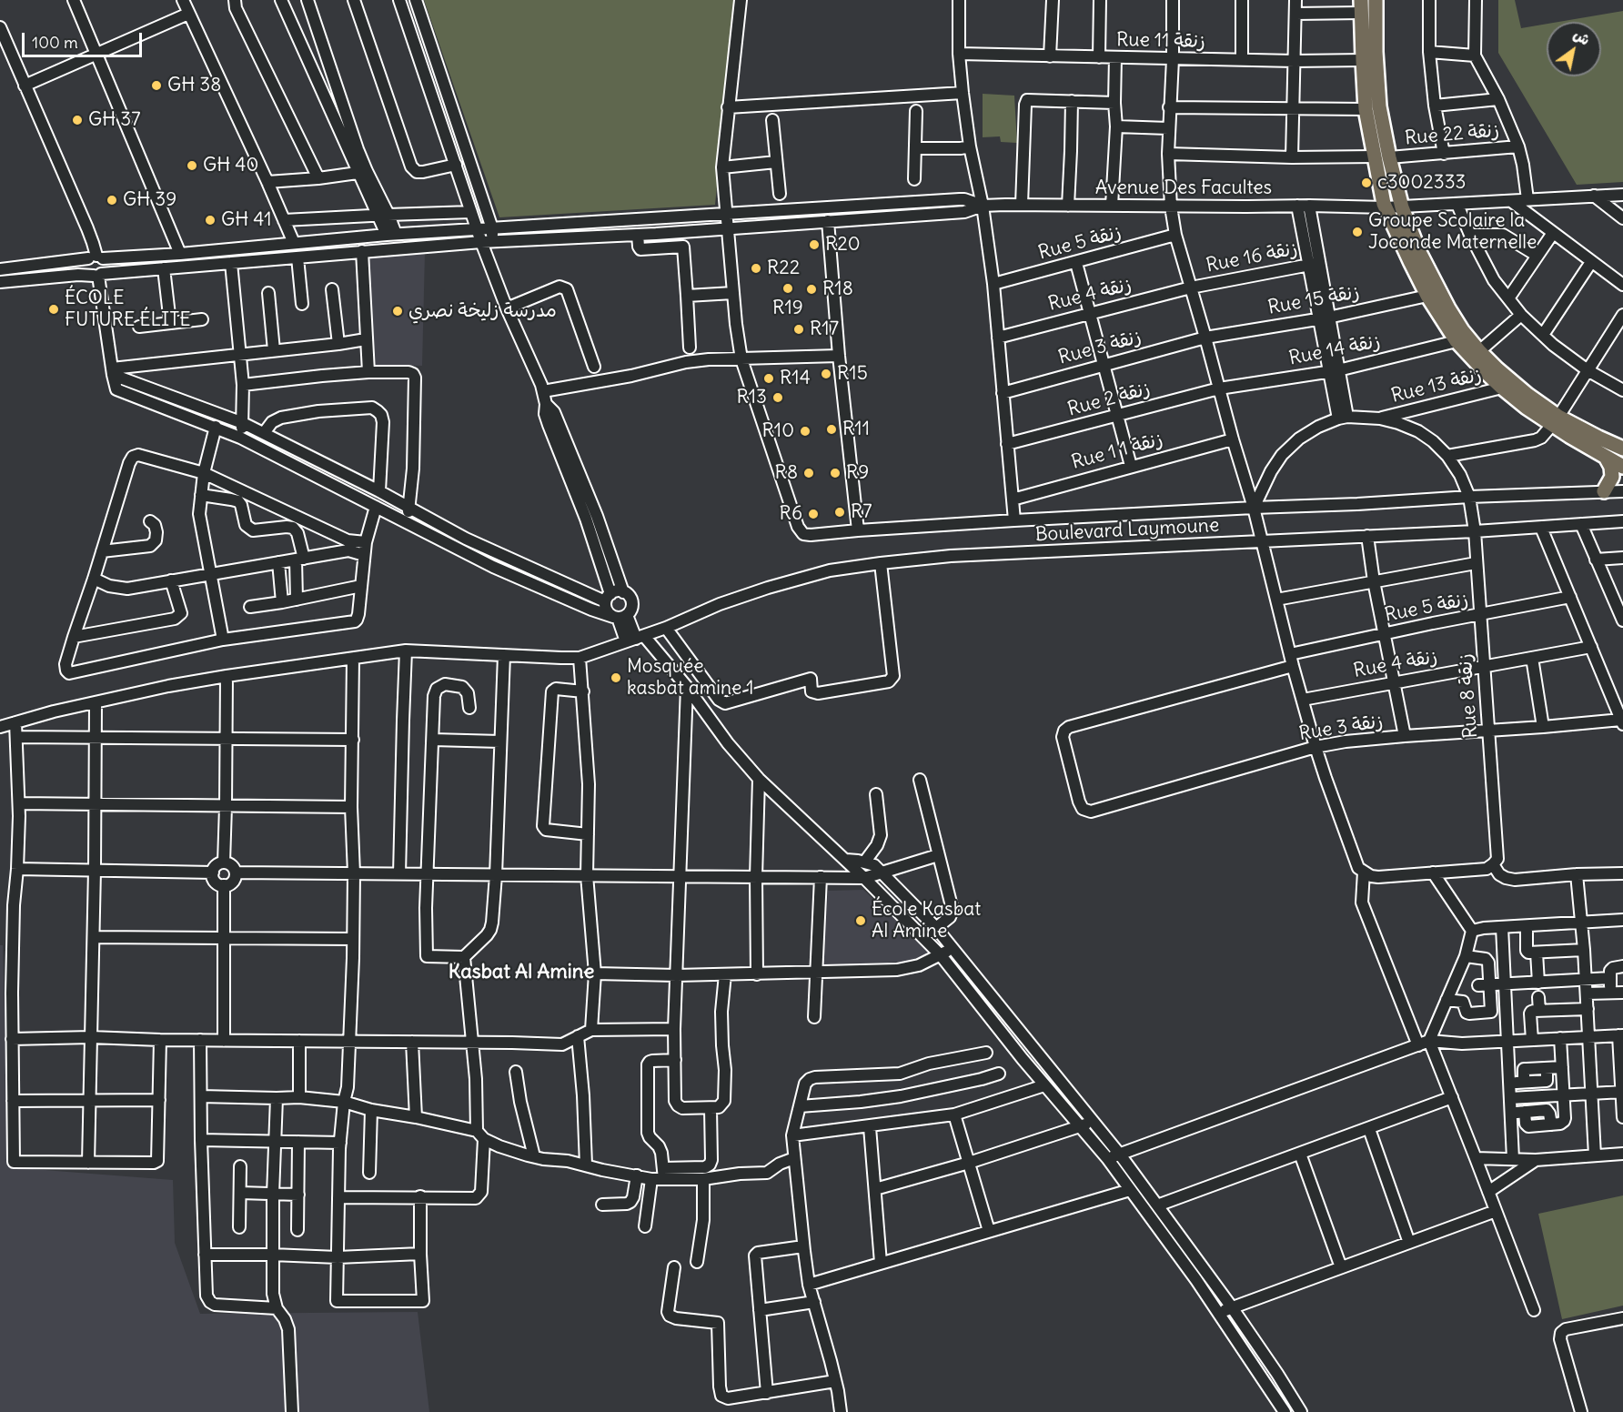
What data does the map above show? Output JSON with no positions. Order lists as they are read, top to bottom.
{
  "streets": {
    "street": [
      "Rue 11 زنقة",
      "Rue 22 زنقة",
      "Avenue Des Facultes",
      "Rue 5 زنقة",
      "Rue 16 زنقة",
      "Rue 4 زنقة",
      "Rue 15 زنقة",
      "Rue 3 زنقة",
      "Rue 14 زنقة",
      "Rue 13 زنقة",
      "Rue 2 زنقة",
      "Rue 1 زنقة 1",
      "Boulevard Laymoune",
      "Rue 8 زنقة"
    ]
  },
  "crossings": [
    ["Rue 5 زنقة", "Rue 8 زنقة"],
    ["Rue 16 زنقة", "Rue 4 زنقة"],
    ["Rue 4 زنقة", "Rue 8 زنقة"],
    ["Rue 15 زنقة", "Rue 3 زنقة"],
    ["Rue 3 زنقة", "Rue 8 زنقة"],
    ["Rue 14 زنقة", "Rue 2 زنقة"],
    ["Rue 13 زنقة", "Rue 8 زنقة"],
    ["Boulevard Laymoune", "Rue 8 زنقة"]
  ],
  "districts": ["Kasbat Al Amine"],
  "places": [
    "GH 38",
    "GH 37",
    "GH 40",
    "c3002333",
    "GH 39",
    "GH 41",
    "Groupe Scolaire la Joconde Maternelle",
    "R20",
    "R22",
    "R19",
    "R18",
    "ÉCOLE FUTURE ÉLITE",
    "مدرسة زليخة نصري",
    "R17",
    "R15",
    "R14",
    "R13",
    "R11",
    "R10",
    "R8",
    "R9",
    "R7",
    "R6",
    "Mosquée kasbat amine 1",
    "École Kasbat Al Amine"
  ],
  "scale_bar": "100 m",
  "north": "top right"
}
